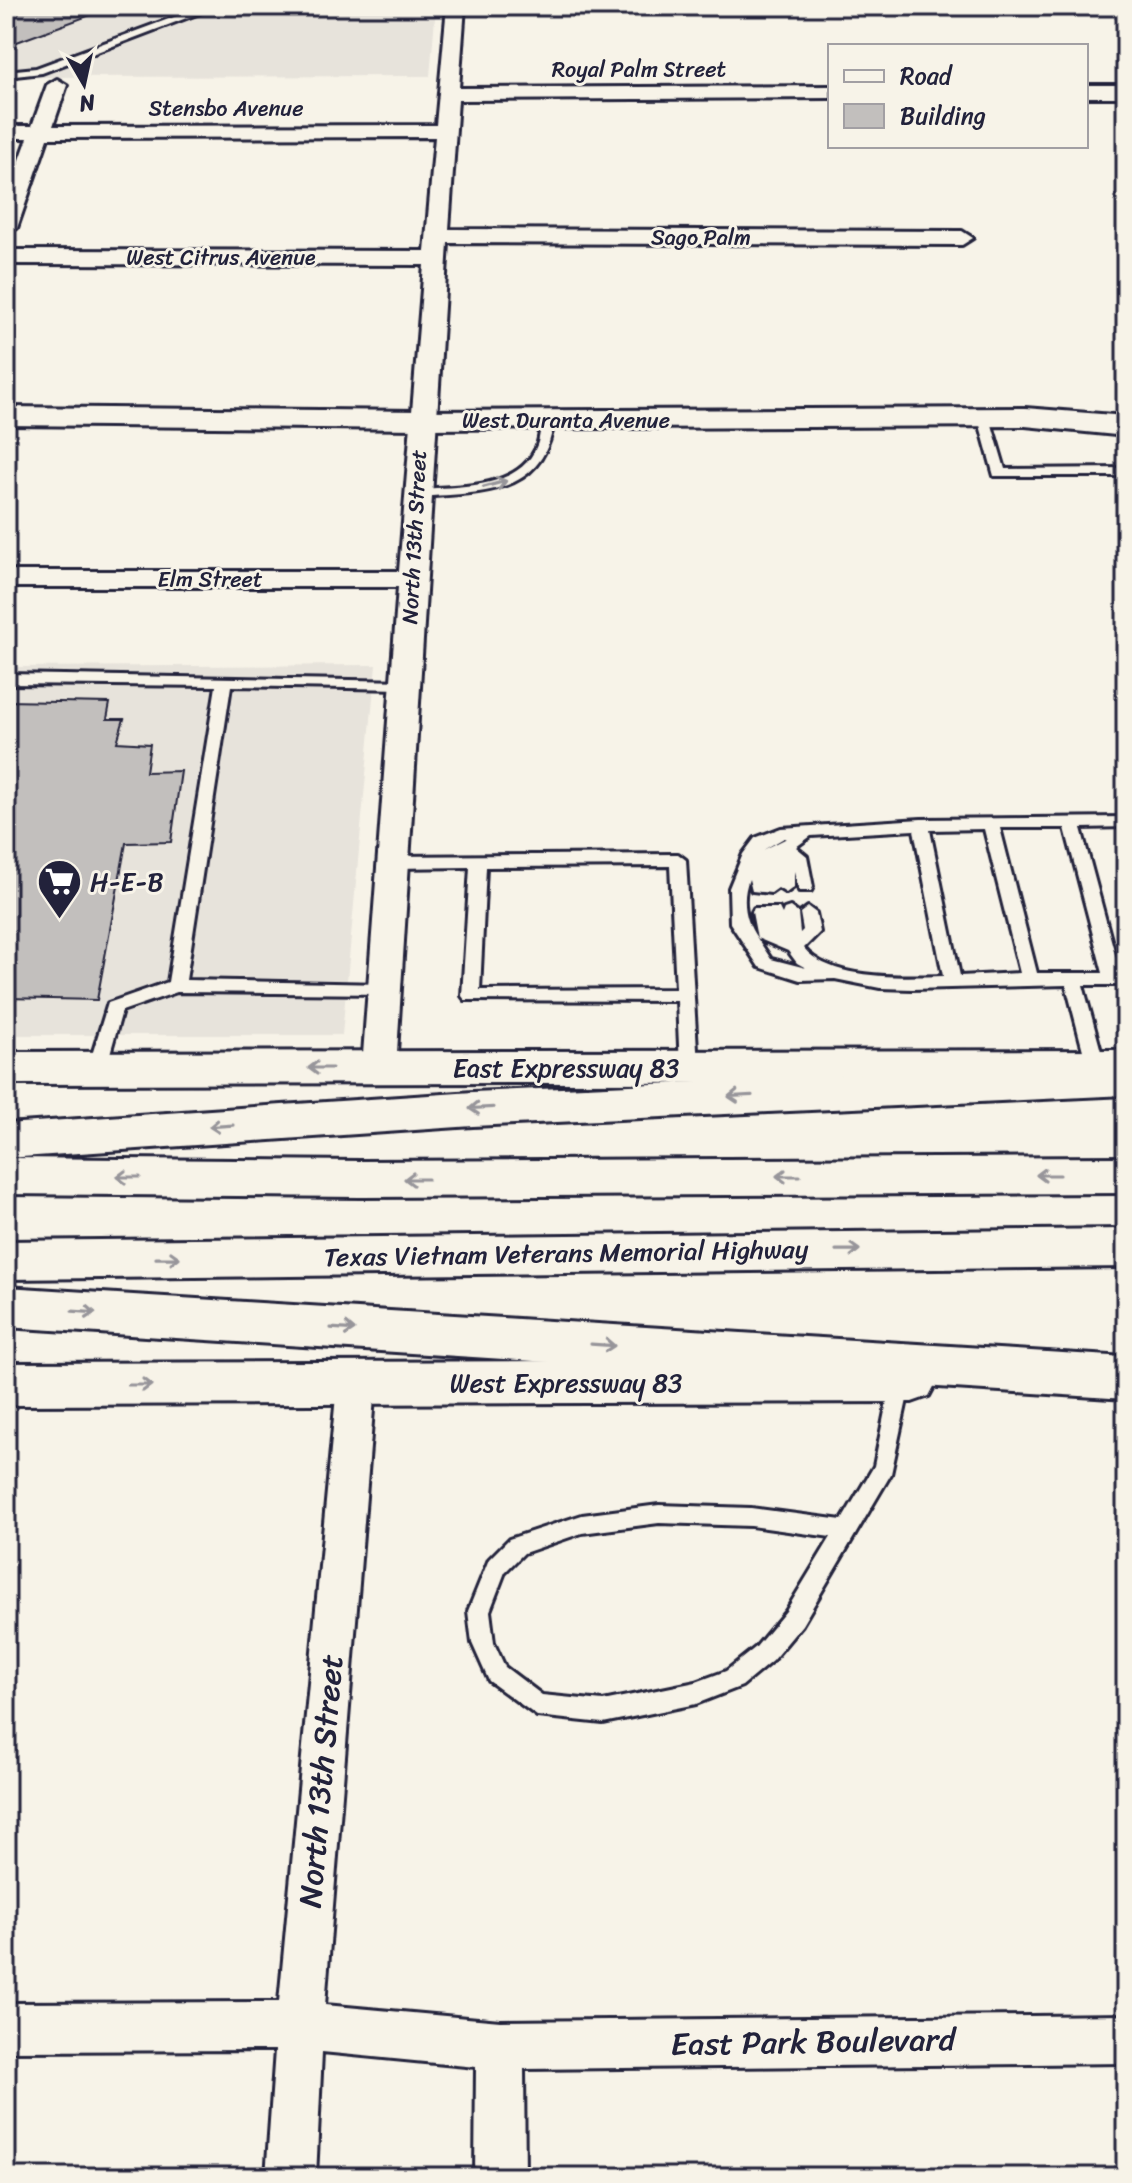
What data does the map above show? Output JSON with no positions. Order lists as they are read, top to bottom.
{
  "streets": {
    "main road": [
      "West Duranta Avenue",
      "East Expressway 83",
      "Texas Vietnam Veterans Memorial Highway",
      "West Expressway 83"
    ],
    "street": [
      "Royal Palm Street",
      "Stensbo Avenue",
      "Sago Palm",
      "West Citrus Avenue",
      "North 13th Street",
      "Elm Street",
      "East Park Boulevard"
    ]
  },
  "crossings": [
    ["Royal Palm Street", "North 13th Street"],
    ["Stensbo Avenue", "North 13th Street"],
    ["Sago Palm", "West Citrus Avenue"],
    ["Sago Palm", "North 13th Street"],
    ["West Citrus Avenue", "North 13th Street"],
    ["West Duranta Avenue", "North 13th Street"],
    ["North 13th Street", "Elm Street"],
    ["North 13th Street", "East Expressway 83"],
    ["North 13th Street", "West Expressway 83"],
    ["North 13th Street", "East Park Boulevard"]
  ],
  "places": {
    "supermarket": ["H-E-B"]
  },
  "legend": ["Road", "Building"],
  "north": "bottom"
}
